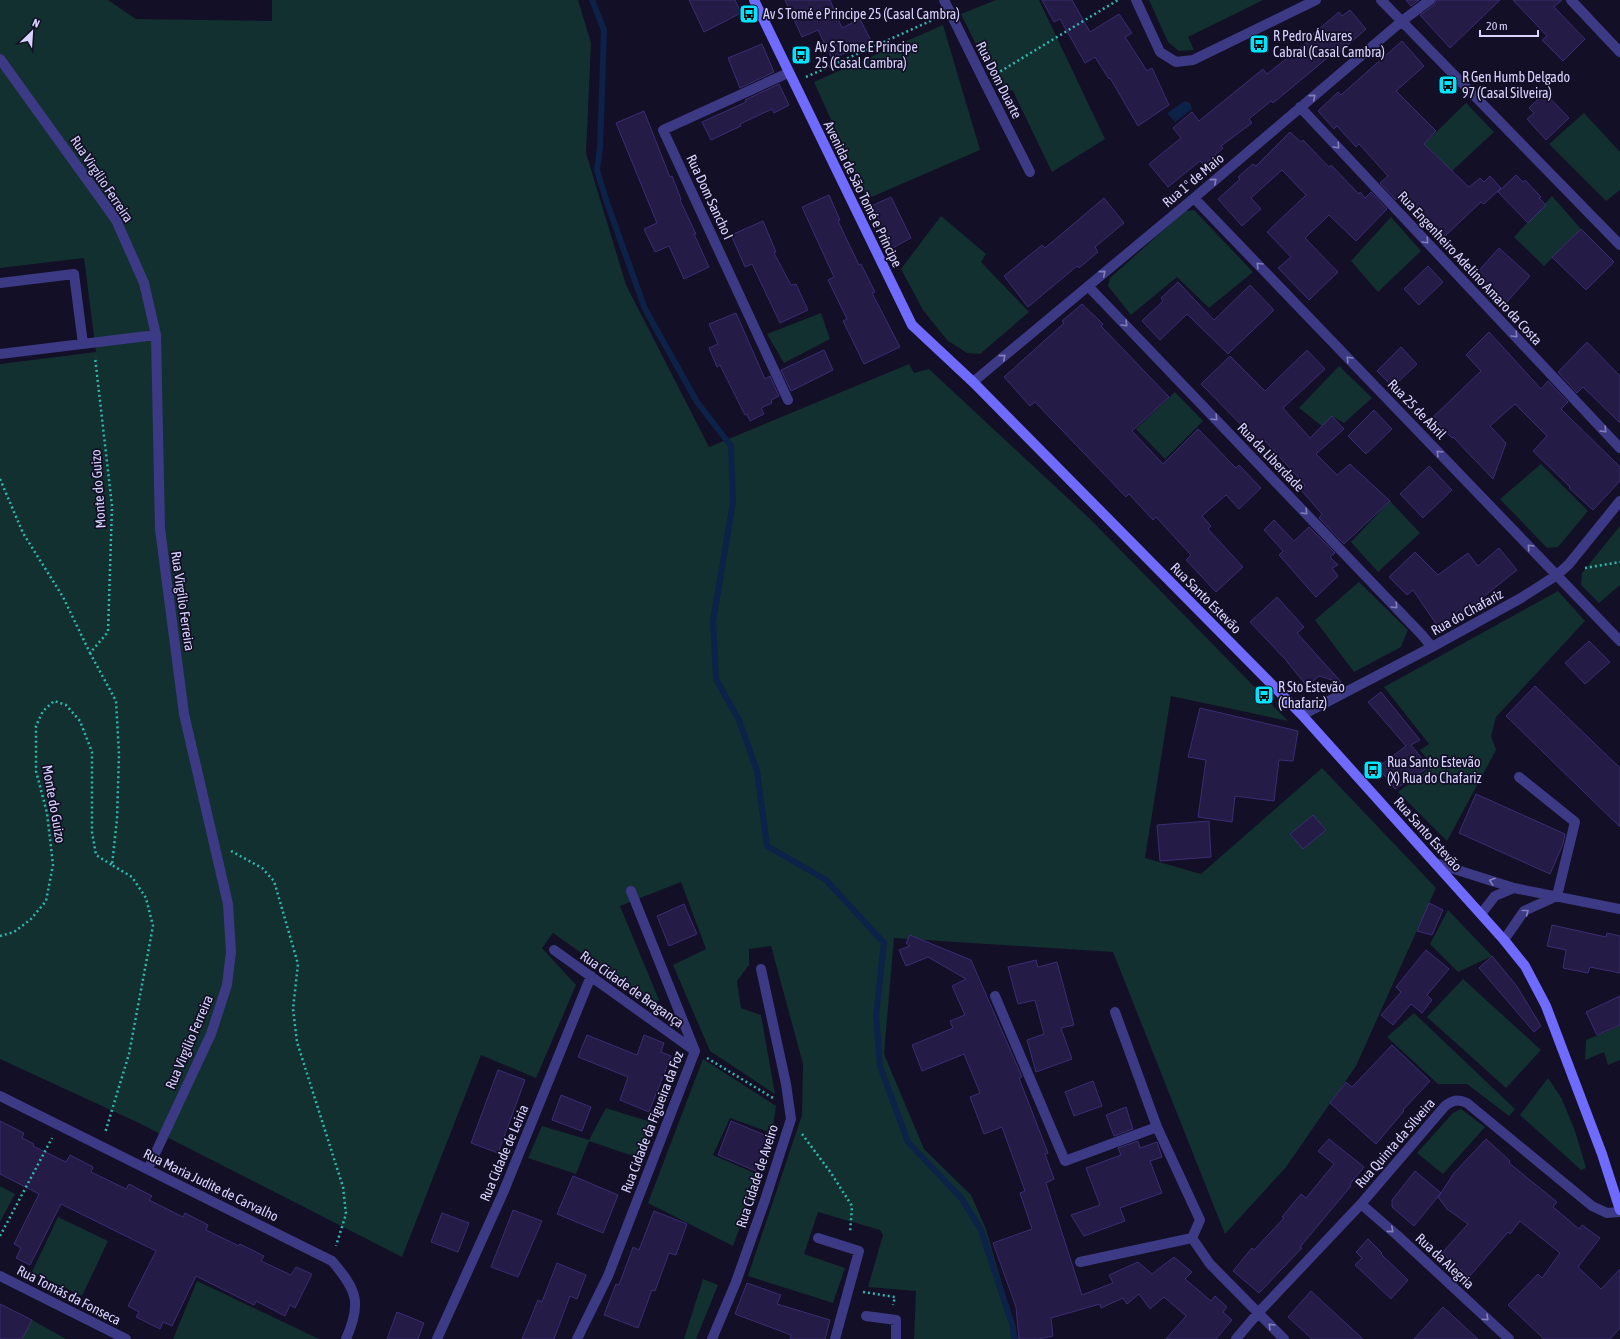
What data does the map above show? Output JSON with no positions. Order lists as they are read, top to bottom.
{
  "streets": {
    "street": [
      "Rua Dom Duarte",
      "Rua Virgílio Ferreira",
      "Rua 1º de Maio",
      "Avenida de São Tomé e Príncipe",
      "Rua Dom Sancho I",
      "Rua Engenheiro Adelino Amaro da Costa",
      "Rua 25 de Abril",
      "Rua da Liberdade",
      "Rua Santo Estevão",
      "Rua do Chafariz",
      "Rua Cidade de Bragança",
      "Rua Cidade da Figueira da Foz",
      "Rua Quinta da Silveira",
      "Rua Cidade de Leiria",
      "Rua Cidade de Aveiro",
      "Rua Maria Judite de Carvalho",
      "Rua da Alegria",
      "Rua Tomás da Fonseca"
    ],
    "path": ["Monte do Guizo"]
  },
  "crossings": [
    ["Rua Virgílio Ferreira", "Rua Maria Judite de Carvalho"],
    ["Rua 1º de Maio", "Avenida de São Tomé e Príncipe"],
    ["Rua 1º de Maio", "Rua Engenheiro Adelino Amaro da Costa"],
    ["Rua 1º de Maio", "Rua 25 de Abril"],
    ["Rua 1º de Maio", "Rua da Liberdade"],
    ["Rua 1º de Maio", "Rua Santo Estevão"],
    ["Avenida de São Tomé e Príncipe", "Rua Dom Sancho I"],
    ["Avenida de São Tomé e Príncipe", "Rua Santo Estevão"],
    ["Rua 25 de Abril", "Rua do Chafariz"],
    ["Rua da Liberdade", "Rua do Chafariz"],
    ["Monte do Guizo", "Rua Maria Judite de Carvalho"],
    ["Rua Santo Estevão", "Rua do Chafariz"],
    ["Rua Santo Estevão", "Rua Quinta da Silveira"],
    ["Rua Cidade de Bragança", "Rua Cidade da Figueira da Foz"],
    ["Rua Cidade de Bragança", "Rua Cidade de Leiria"],
    ["Rua Quinta da Silveira", "Rua da Alegria"]
  ],
  "one_way": [
    "Rua 1º de Maio",
    "Rua Engenheiro Adelino Amaro da Costa",
    "Rua 25 de Abril",
    "Rua da Liberdade",
    "Rua da Alegria"
  ],
  "places": {
    "bus stop": [
      "Av S Tomé e Principe 25 (Casal Cambra)",
      "R Pedro Álvares Cabral (Casal Cambra)",
      "Av S Tome E Principe 25 (Casal Cambra)",
      "R Gen Humb Delgado 97 (Casal Silveira)",
      "R Sto Estevão (Chafariz)",
      "Rua Santo Estevão (X) Rua do Chafariz"
    ]
  },
  "scale_bar": "20 m",
  "north": "top right"
}
